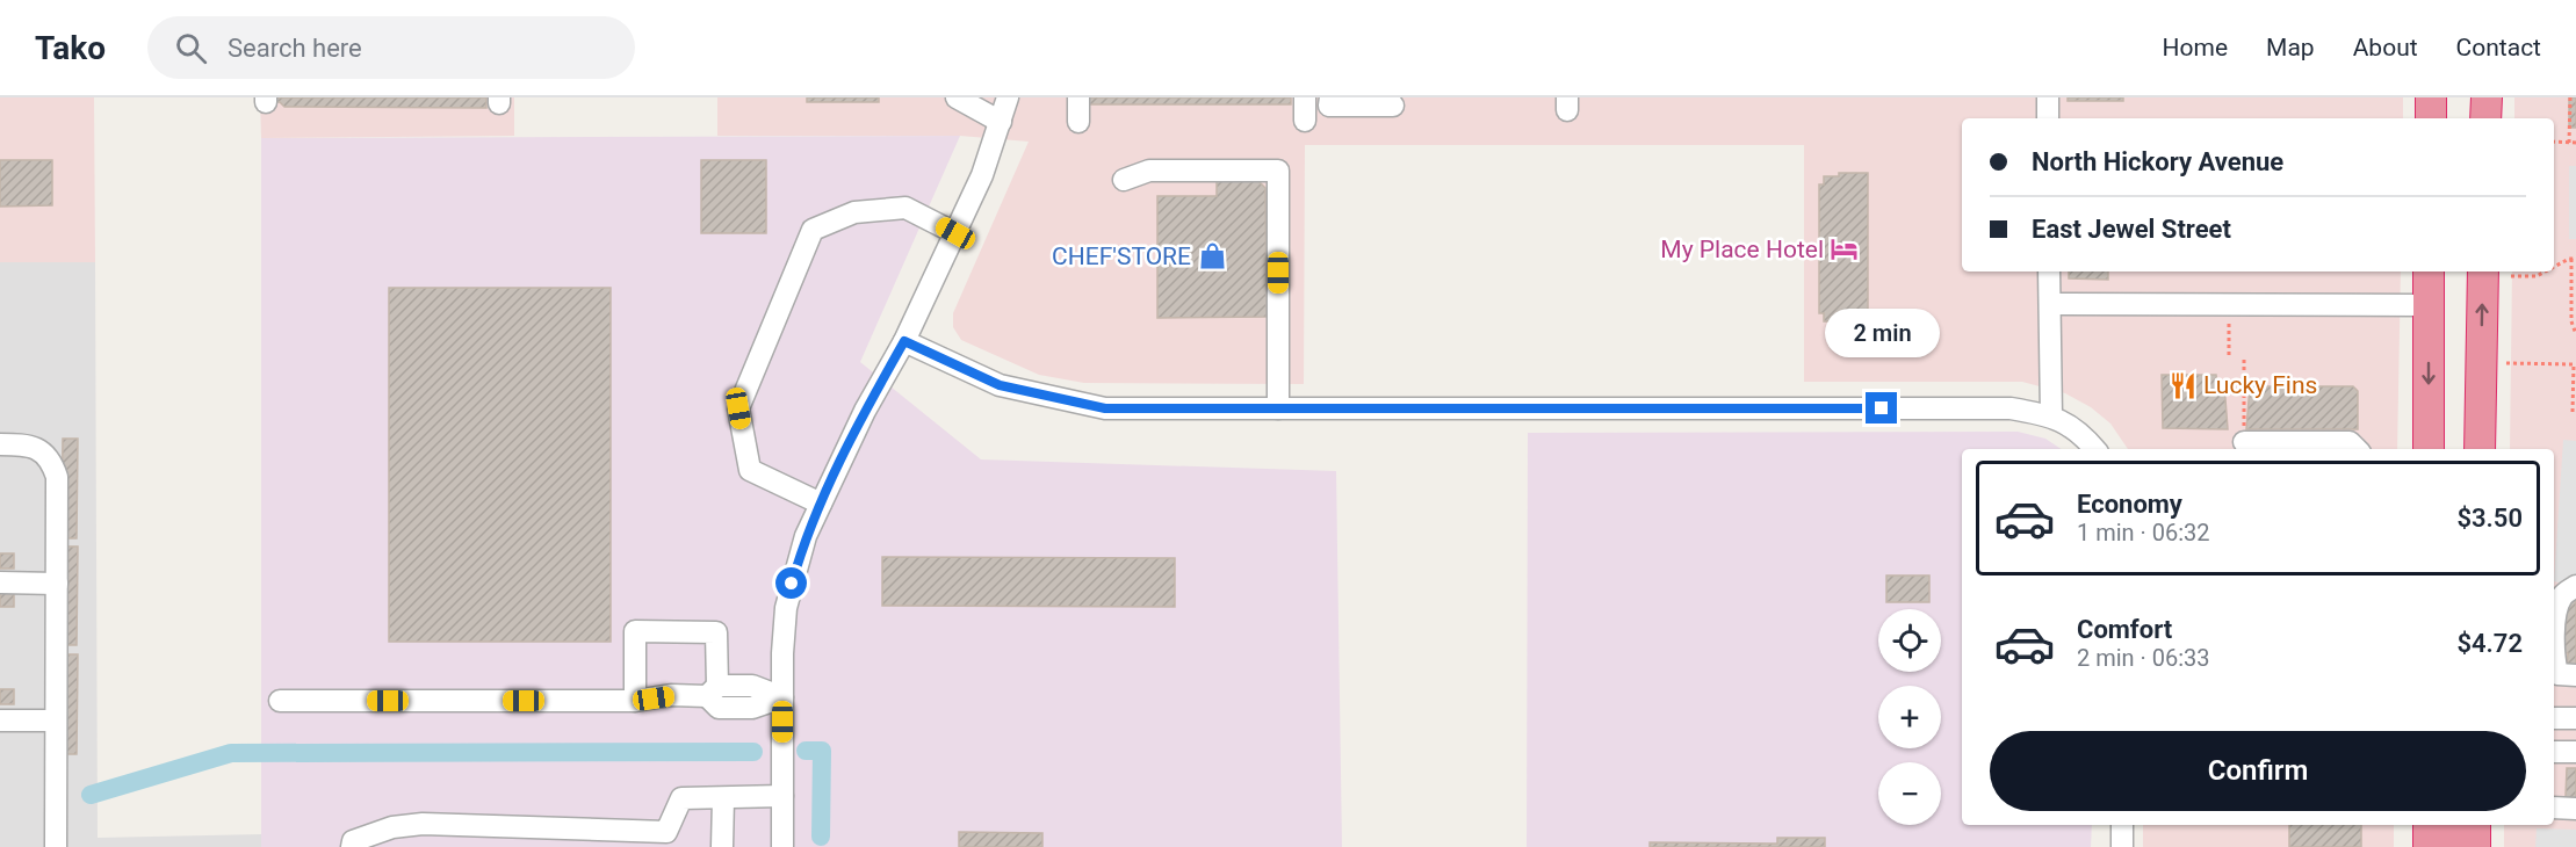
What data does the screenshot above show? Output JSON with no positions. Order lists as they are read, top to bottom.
{
  "places": {
    "hotel": ["My Place Hotel"],
    "shop": ["CHEF'STORE"],
    "restaurant": ["Lucky Fins"]
  },
  "page": {
    "header": "Tako",
    "search": "Search here",
    "nav": [
      "Home",
      "Map",
      "About",
      "Contact"
    ],
    "banner": ["North Hickory Avenue", "East Jewel Street"],
    "bubble": "2 min",
    "list": [
      {
        "name": "Economy",
        "note": "1 min · 06:32",
        "value": "$3.50"
      },
      {
        "name": "Comfort",
        "note": "2 min · 06:33",
        "value": "$4.72"
      }
    ],
    "map_buttons": ["+", "−"],
    "buttons": "Confirm"
  }
}
